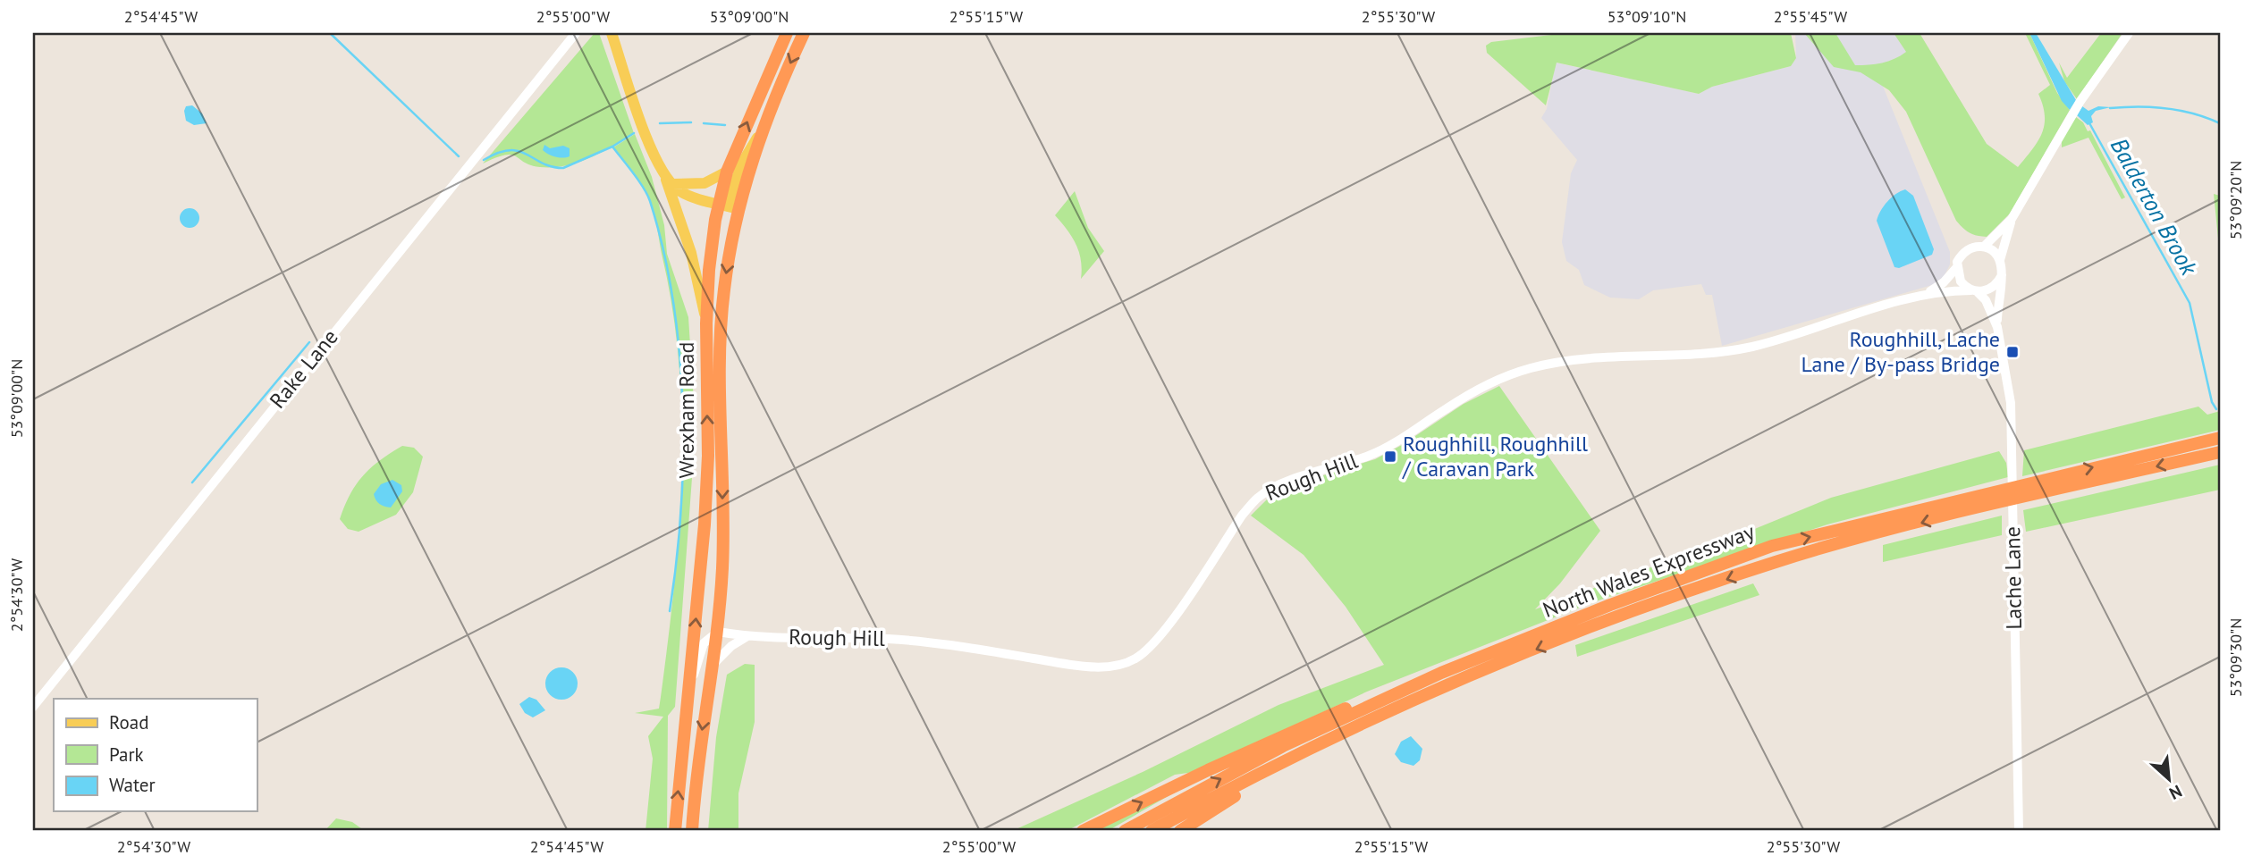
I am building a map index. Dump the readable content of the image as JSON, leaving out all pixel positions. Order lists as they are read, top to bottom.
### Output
{
  "streets": {
    "highway": ["Wrexham Road", "North Wales Expressway"],
    "street": ["Rake Lane", "Rough Hill", "Lache Lane"]
  },
  "crossings": [
    ["Wrexham Road", "Rough Hill"],
    ["Rough Hill", "Lache Lane"]
  ],
  "water": ["Balderton Brook"],
  "places": {
    "transit": ["Roughhill, Lache Lane / By-pass Bridge", "Roughhill, Roughhill / Caravan Park"]
  },
  "legend": ["Road", "Park", "Water"],
  "north": "bottom right",
  "coordinates": [
    "2°54'45\"W",
    "2°55'00\"W",
    "53°09'00\"N",
    "2°55'15\"W",
    "2°55'30\"W",
    "53°09'10\"N",
    "2°55'45\"W",
    "53°09'20\"N",
    "2°54'30\"W",
    "53°09'30\"N"
  ]
}
